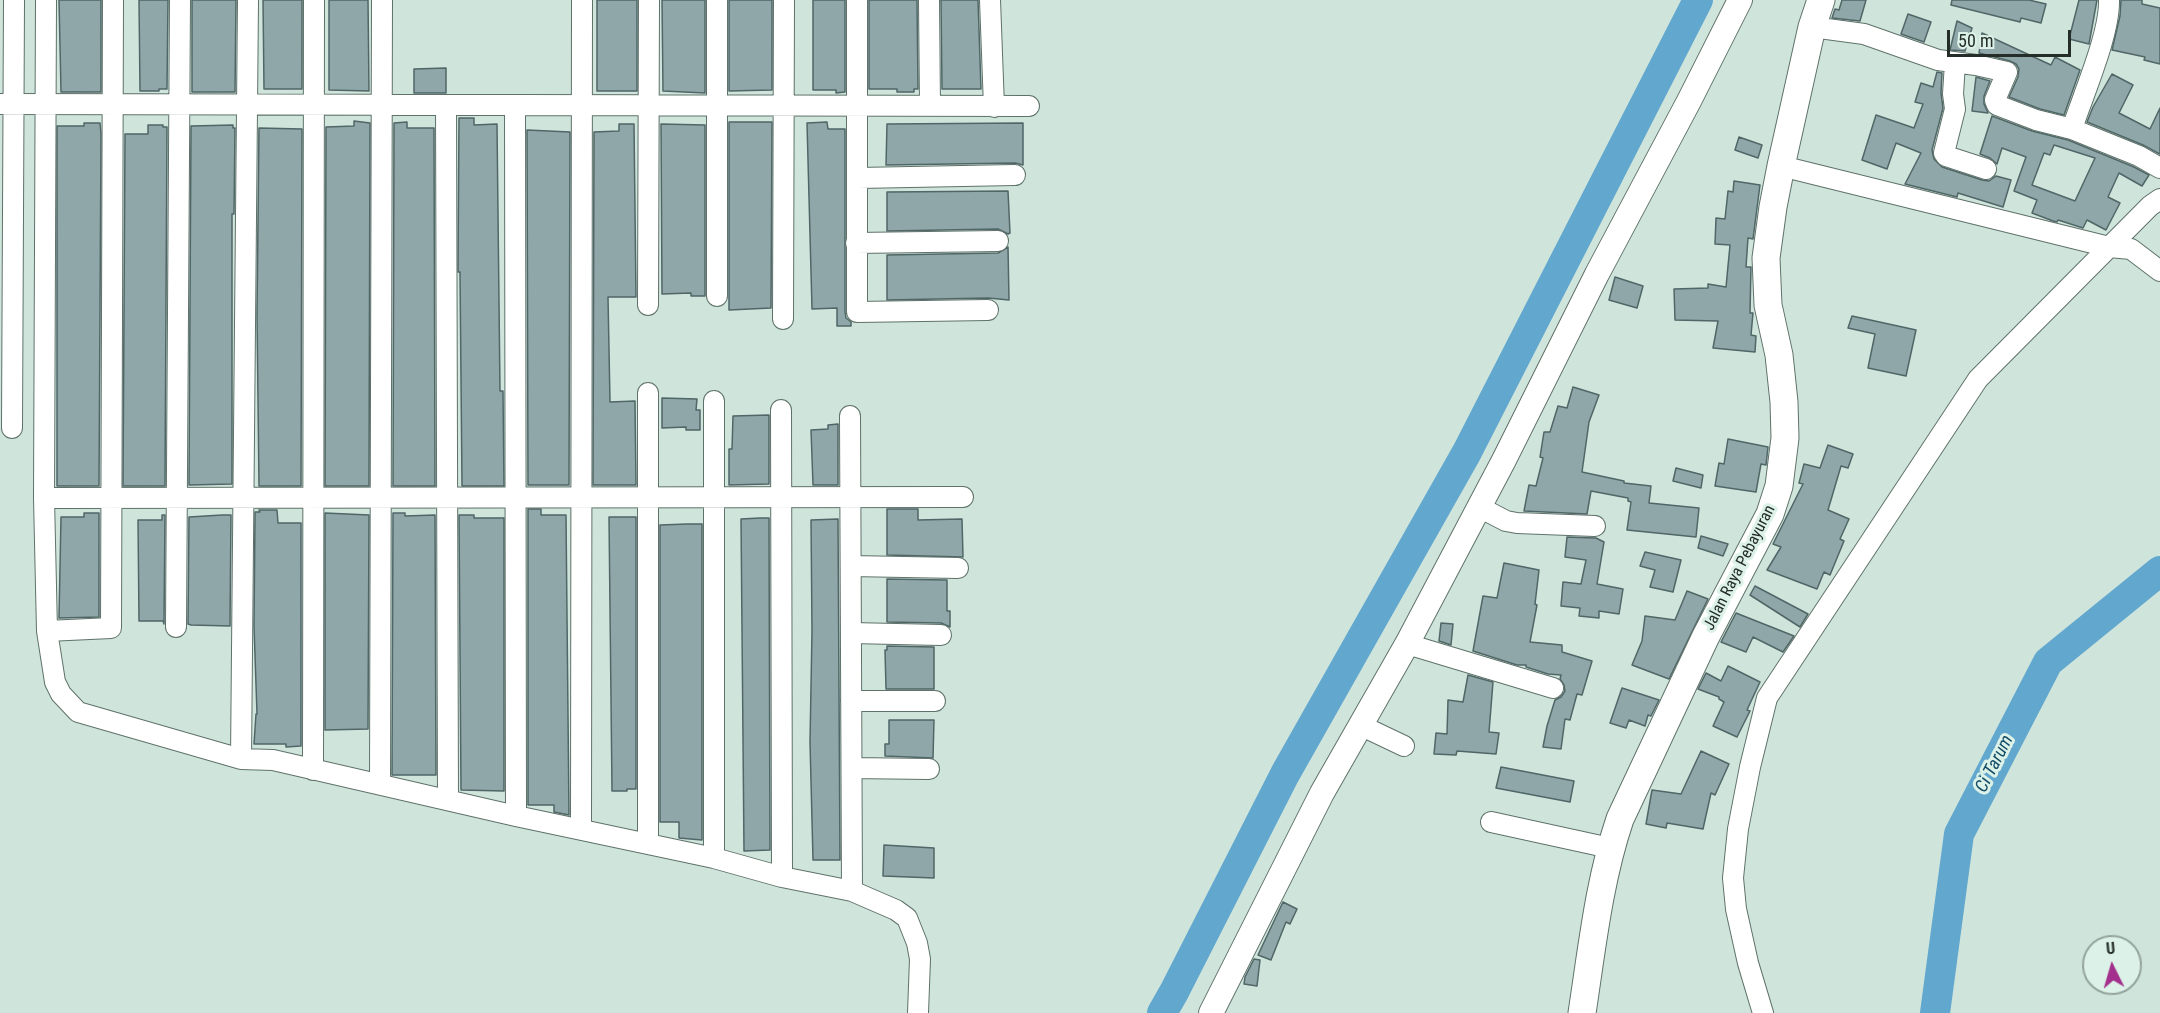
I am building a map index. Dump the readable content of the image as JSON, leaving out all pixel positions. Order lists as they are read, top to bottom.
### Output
{
  "streets": {
    "main road": ["Jalan Raya Pebayuran"]
  },
  "water": ["Ci Tarum"],
  "scale_bar": "50 m",
  "north": "top"
}
